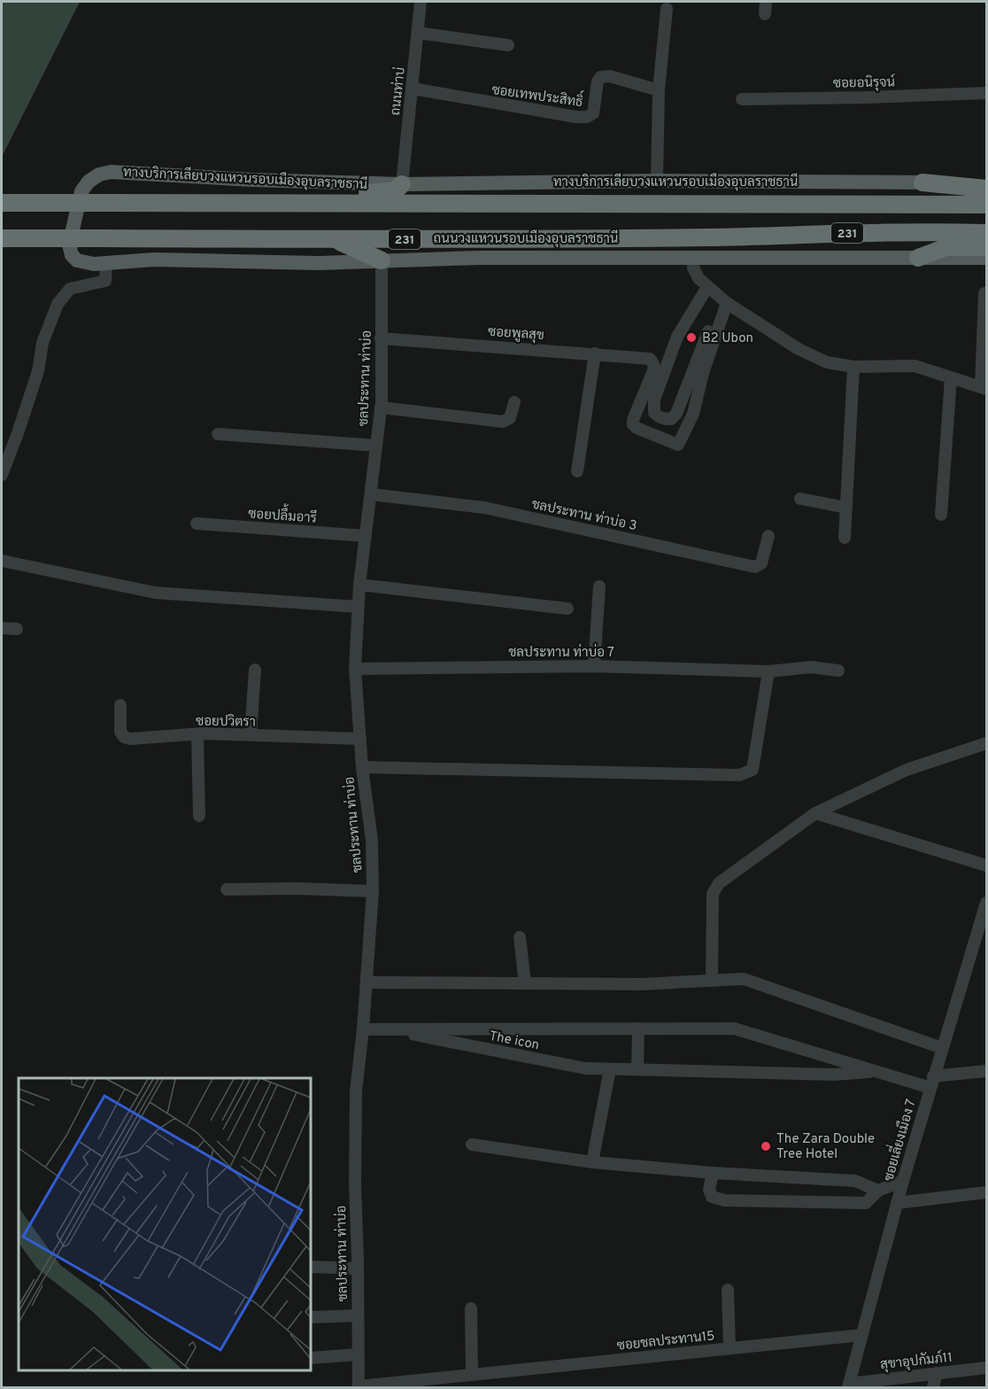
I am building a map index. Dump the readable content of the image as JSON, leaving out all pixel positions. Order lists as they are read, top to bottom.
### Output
{
  "streets": {
    "highway": ["231", "ถนนวงแหวนรอบเมืองอุบลราชธานี"],
    "main road": ["ทางบริการเลียบวงแหวนรอบเมืองอุบลราชธานี"],
    "street": [
      "ซอยอนิรุจน์",
      "ถนนท่าบ่",
      "ซอยเทพประสิทธิ์",
      "ซอยพูลสุข",
      "ชลประทาน ท่าบ่อ",
      "ชลประทาน ท่าบ่อ 3",
      "ซอยปลื้มอารี",
      "ชลประทาน ท่าบ่อ 7",
      "ซอยปวิตรา",
      "The icon",
      "ซอยเลี่ยงเมือง 7",
      "ซอยชลประทาน15",
      "สุขาอุปกัมภ์11"
    ]
  },
  "crossings": [
    ["ถนนท่าบ่", "ซอยเทพประสิทธิ์"],
    ["ถนนท่าบ่", "ทางบริการเลียบวงแหวนรอบเมืองอุบลราชธานี"],
    ["ทางบริการเลียบวงแหวนรอบเมืองอุบลราชธานี", "ชลประทาน ท่าบ่อ"],
    ["ซอยพูลสุข", "ชลประทาน ท่าบ่อ"],
    ["ชลประทาน ท่าบ่อ", "ชลประทาน ท่าบ่อ 3"],
    ["ชลประทาน ท่าบ่อ", "ซอยปลื้มอารี"],
    ["ชลประทาน ท่าบ่อ", "ชลประทาน ท่าบ่อ 7"],
    ["ชลประทาน ท่าบ่อ", "ซอยปวิตรา"],
    ["ชลประทาน ท่าบ่อ", "The icon"],
    ["ชลประทาน ท่าบ่อ", "ซอยชลประทาน15"],
    ["The icon", "ซอยเลี่ยงเมือง 7"],
    ["ซอยเลี่ยงเมือง 7", "ซอยชลประทาน15"],
    ["ซอยเลี่ยงเมือง 7", "สุขาอุปกัมภ์11"]
  ],
  "places": ["B2 Ubon", "The Zara Double Tree Hotel"]
}
